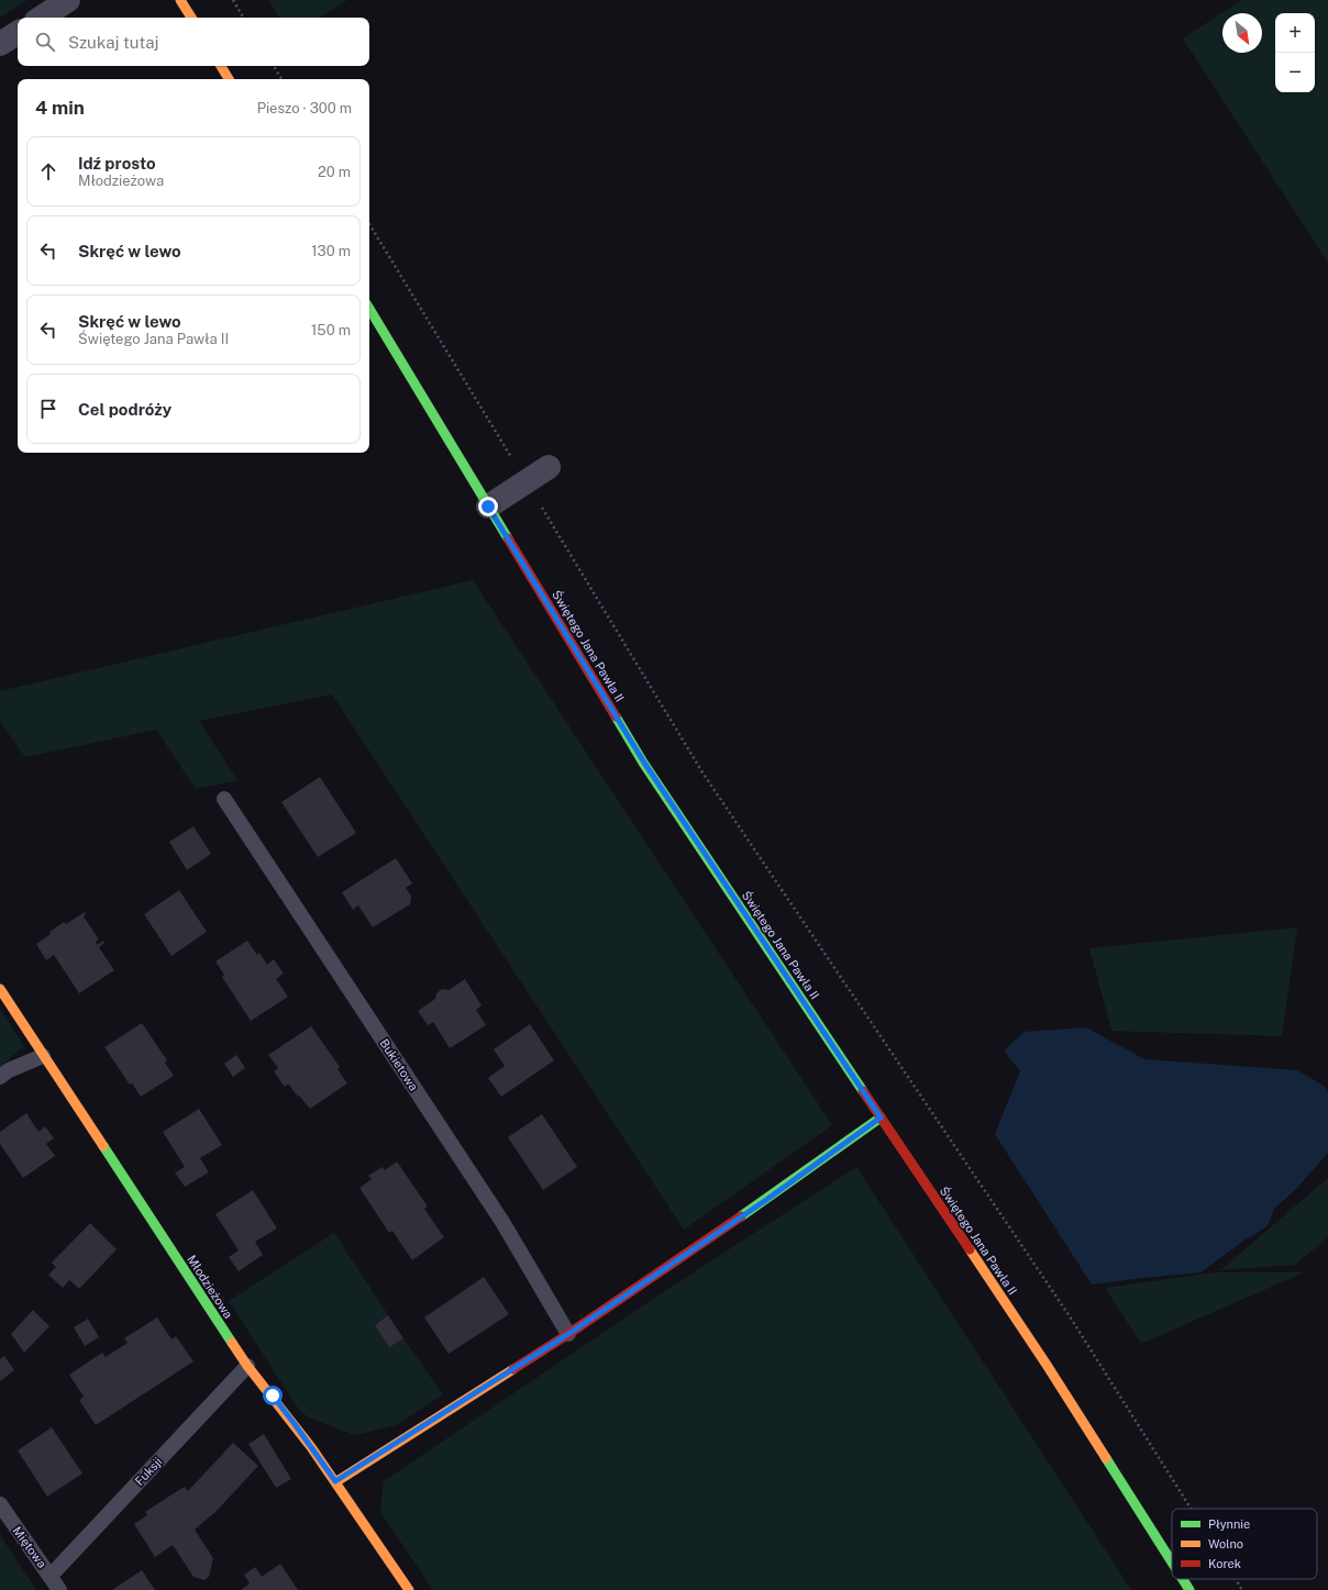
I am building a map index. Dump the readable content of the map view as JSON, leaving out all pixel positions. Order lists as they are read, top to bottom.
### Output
{
  "streets": {
    "street": ["Świętego Jana Pawła II", "Młodzieżowa"],
    "lane": ["Bukietowa", "Fuksji", "Miętowa"]
  },
  "crossings": [
    ["Młodzieżowa", "Fuksji"],
    ["Fuksji", "Miętowa"]
  ],
  "legend": ["Płynnie", "Wolno", "Korek"],
  "north": "bottom right",
  "page": {
    "map_buttons": ["+", "−"],
    "search": "Szukaj tutaj",
    "heading": ["4 min", "Pieszo · 300 m"],
    "list": [
      ["Idź prosto", "Młodzieżowa", "20 m"],
      ["Skręć w lewo", "130 m"],
      ["Skręć w lewo", "Świętego Jana Pawła II", "150 m"],
      "Cel podróży"
    ]
  }
}
